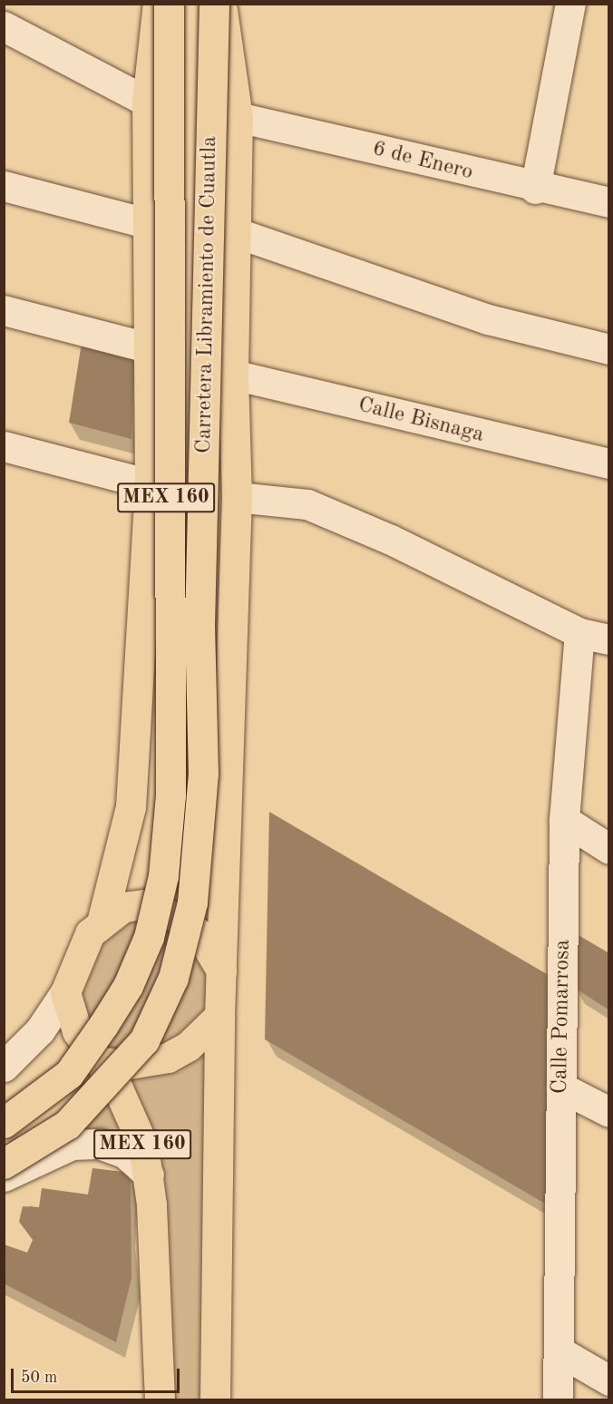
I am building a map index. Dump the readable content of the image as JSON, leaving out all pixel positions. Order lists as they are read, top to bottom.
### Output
{
  "streets": {
    "main road": ["Carretera Libramiento de Cuautla", "MEX 160"],
    "street": ["6 de Enero", "Calle Bisnaga", "Calle Pomarrosa"]
  },
  "crossings": [
    ["6 de Enero", "MEX 160"],
    ["Calle Bisnaga", "MEX 160"]
  ],
  "scale_bar": "50 m"
}
